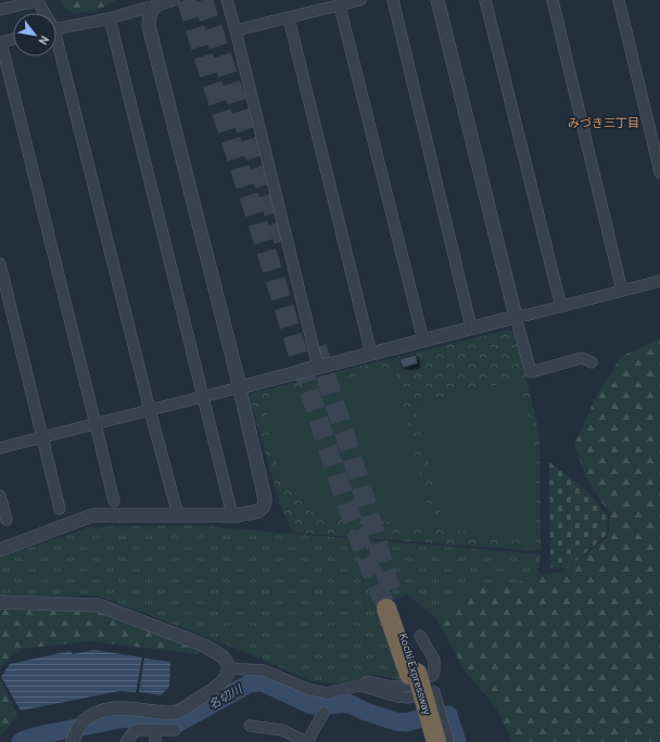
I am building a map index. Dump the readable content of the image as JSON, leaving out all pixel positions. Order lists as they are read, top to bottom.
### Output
{
  "streets": {
    "highway": ["Kochi Expressway"]
  },
  "districts": ["みづき三丁目"],
  "water": ["名切川"],
  "north": "bottom right"
}
